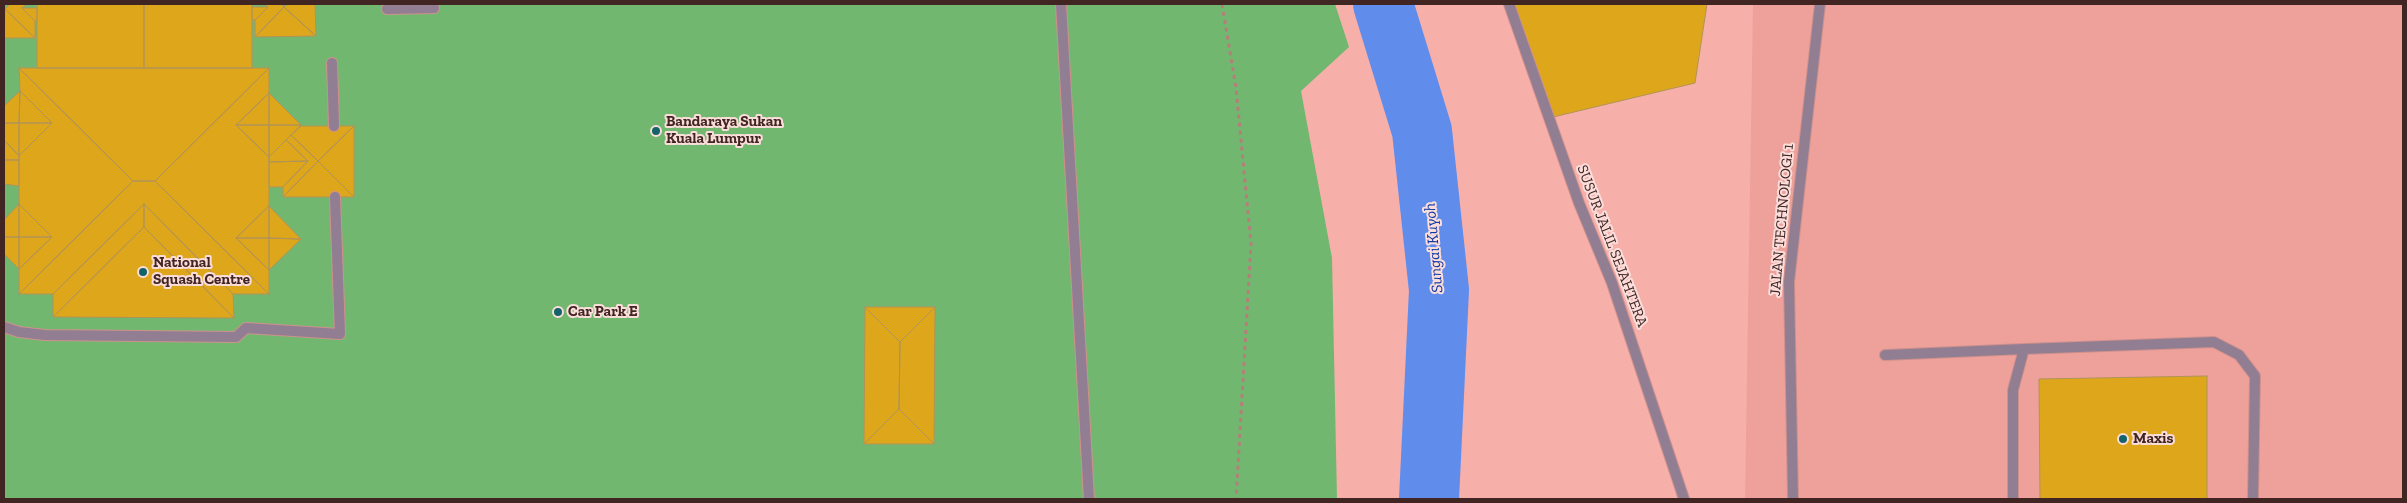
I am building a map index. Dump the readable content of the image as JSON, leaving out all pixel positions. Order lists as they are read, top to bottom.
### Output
{
  "streets": {
    "street": ["JALAN TECHNOLOGI 1", "SUSUR JALIL SEJAHTERA"]
  },
  "water": ["Sungai Kuyoh"],
  "places": [
    "Bandaraya Sukan Kuala Lumpur",
    "National Squash Centre",
    "Car Park E",
    "Maxis"
  ]
}
